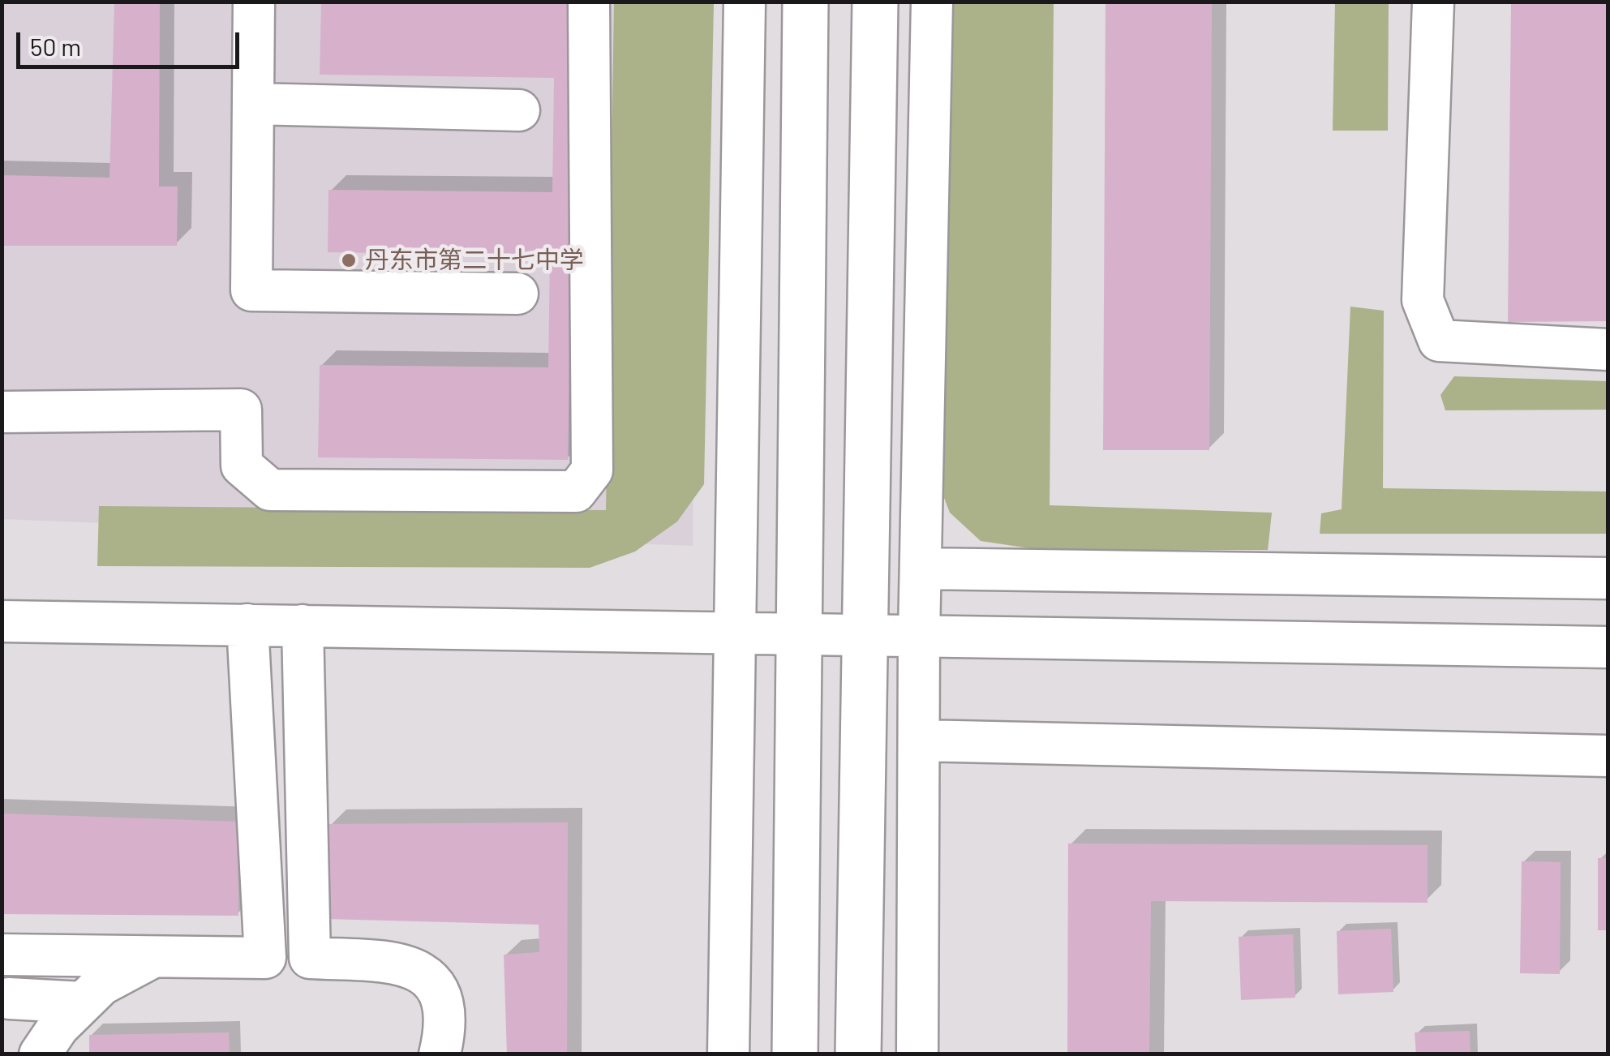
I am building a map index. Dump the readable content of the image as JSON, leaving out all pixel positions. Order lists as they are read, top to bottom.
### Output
{
  "places": ["丹东市第二十七中学"],
  "scale_bar": "50 m"
}
